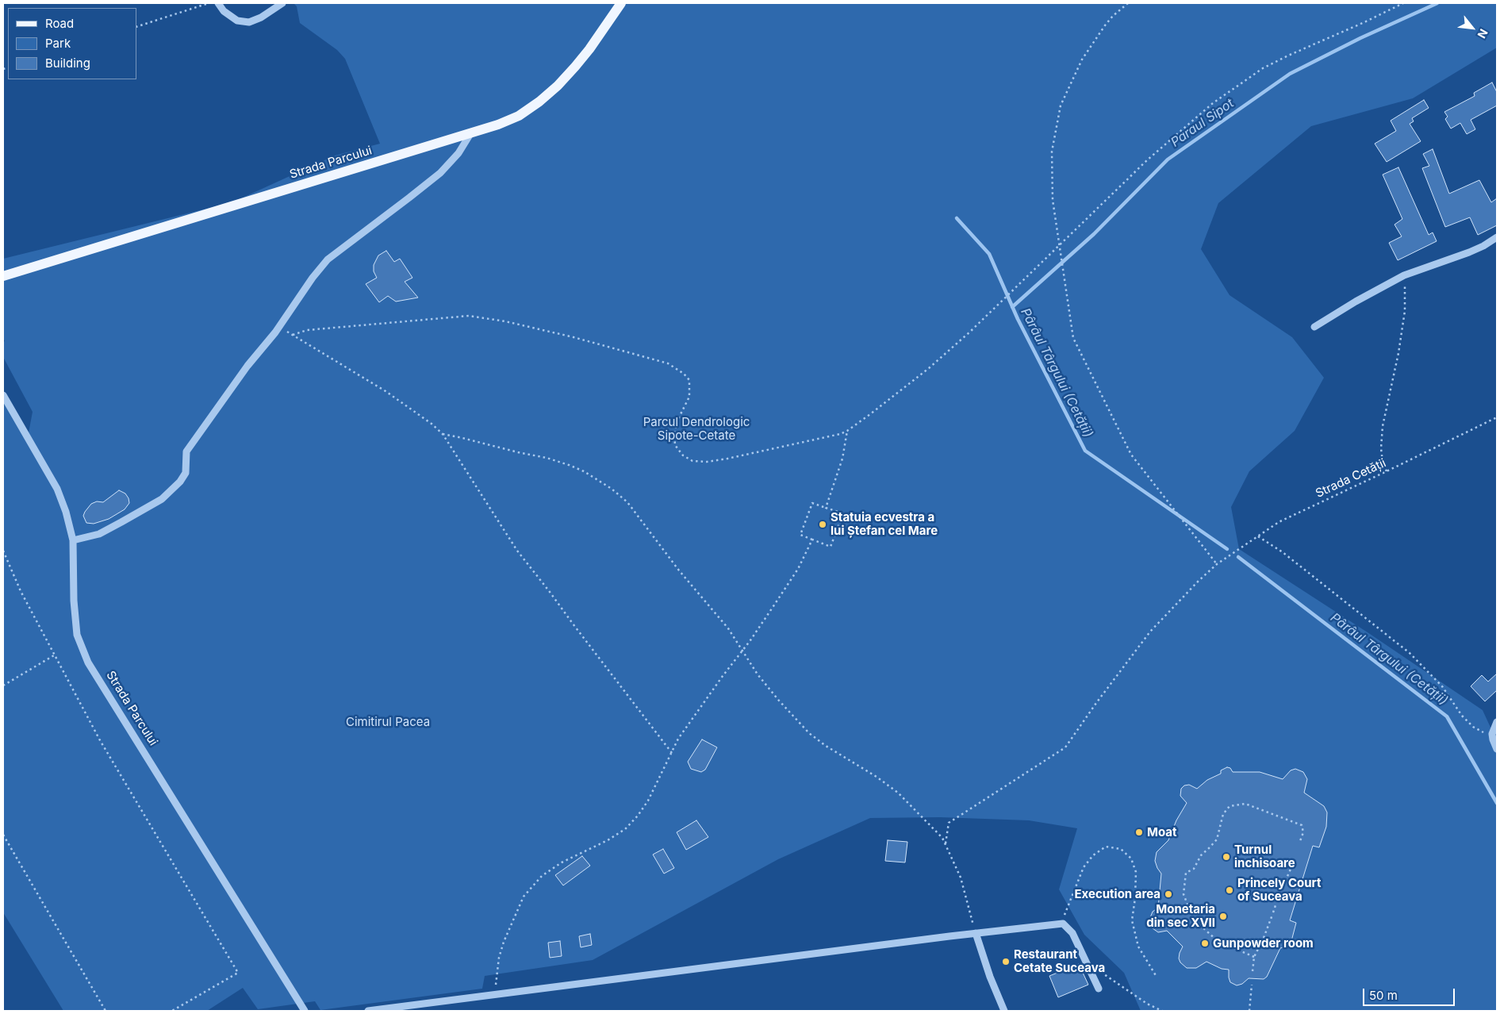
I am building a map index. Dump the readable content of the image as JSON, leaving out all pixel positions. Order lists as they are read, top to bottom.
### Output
{
  "streets": {
    "main road": ["Strada Parcului"],
    "path": ["Strada Cetății"]
  },
  "water": ["Paraul Sipot", "Pârâul Târgului (Cetății)"],
  "parks": ["Parcul Dendrologic Sipote-Cetate", "Cimitirul Pacea"],
  "places": [
    "Statuia ecvestra a lui Ștefan cel Mare",
    "Moat",
    "Turnul inchisoare",
    "Princely Court of Suceava",
    "Execution area",
    "Monetaria din sec XVII",
    "Gunpowder room",
    "Restaurant Cetate Suceava"
  ],
  "legend": ["Road", "Park", "Building"],
  "scale_bar": "50 m",
  "north": "bottom right"
}
